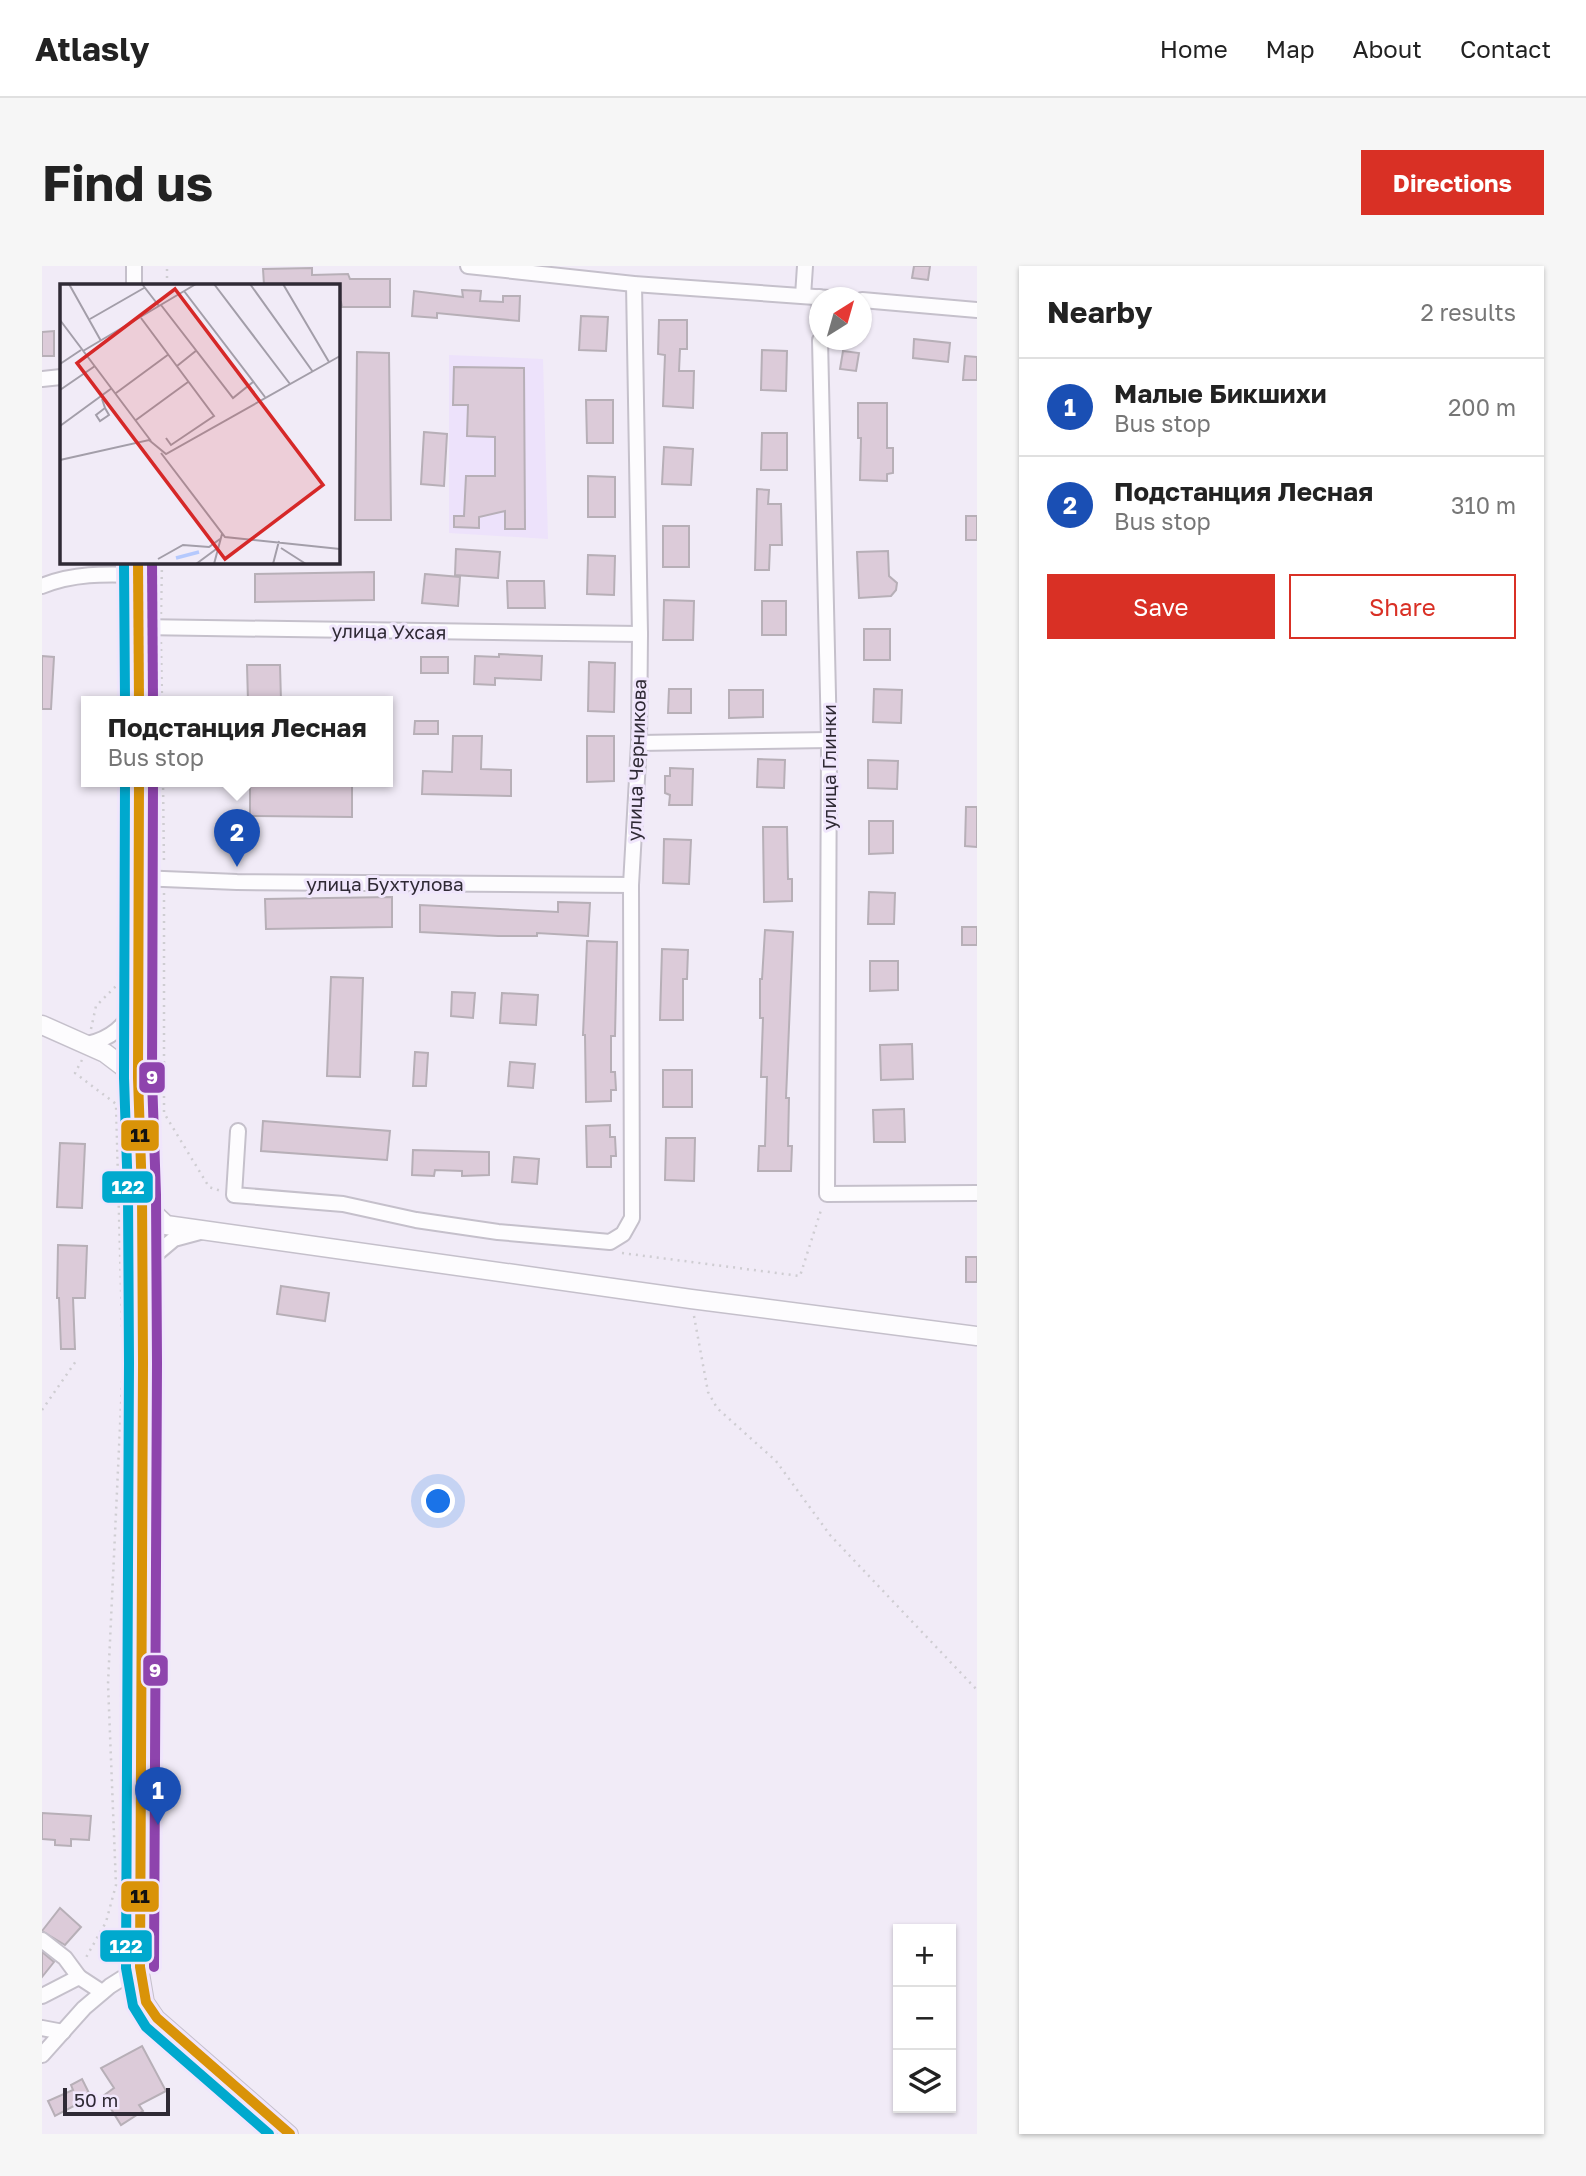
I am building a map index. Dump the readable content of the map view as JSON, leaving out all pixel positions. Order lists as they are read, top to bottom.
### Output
{
  "streets": {
    "street": [
      "улица Ухсая",
      "улица Черникова",
      "улица Глинки",
      "улица Бухтулова"
    ]
  },
  "crossings": [
    ["улица Ухсая", "улица Черникова"],
    ["улица Черникова", "улица Бухтулова"]
  ],
  "lines": ["transit line 11", "transit line 122", "transit line 9"],
  "scale_bar": "50 m",
  "north": "top right",
  "page": {
    "header": "Atlasly",
    "nav": [
      "Home",
      "Map",
      "About",
      "Contact"
    ],
    "buttons": [
      "Directions",
      ["Save", "Share"]
    ],
    "title": "Find us",
    "heading": ["Nearby", "2 results"],
    "list": [
      {
        "mark": "1",
        "name": "Малые Бикшихи",
        "note": "Bus stop",
        "value": "200 m"
      },
      {
        "mark": "2",
        "name": "Подстанция Лесная",
        "note": "Bus stop",
        "value": "310 m"
      }
    ],
    "popup": ["Подстанция Лесная", "Bus stop"],
    "pins": ["2", "1"],
    "map_buttons": ["+", "−"],
    "scale": "50 m"
  }
}
